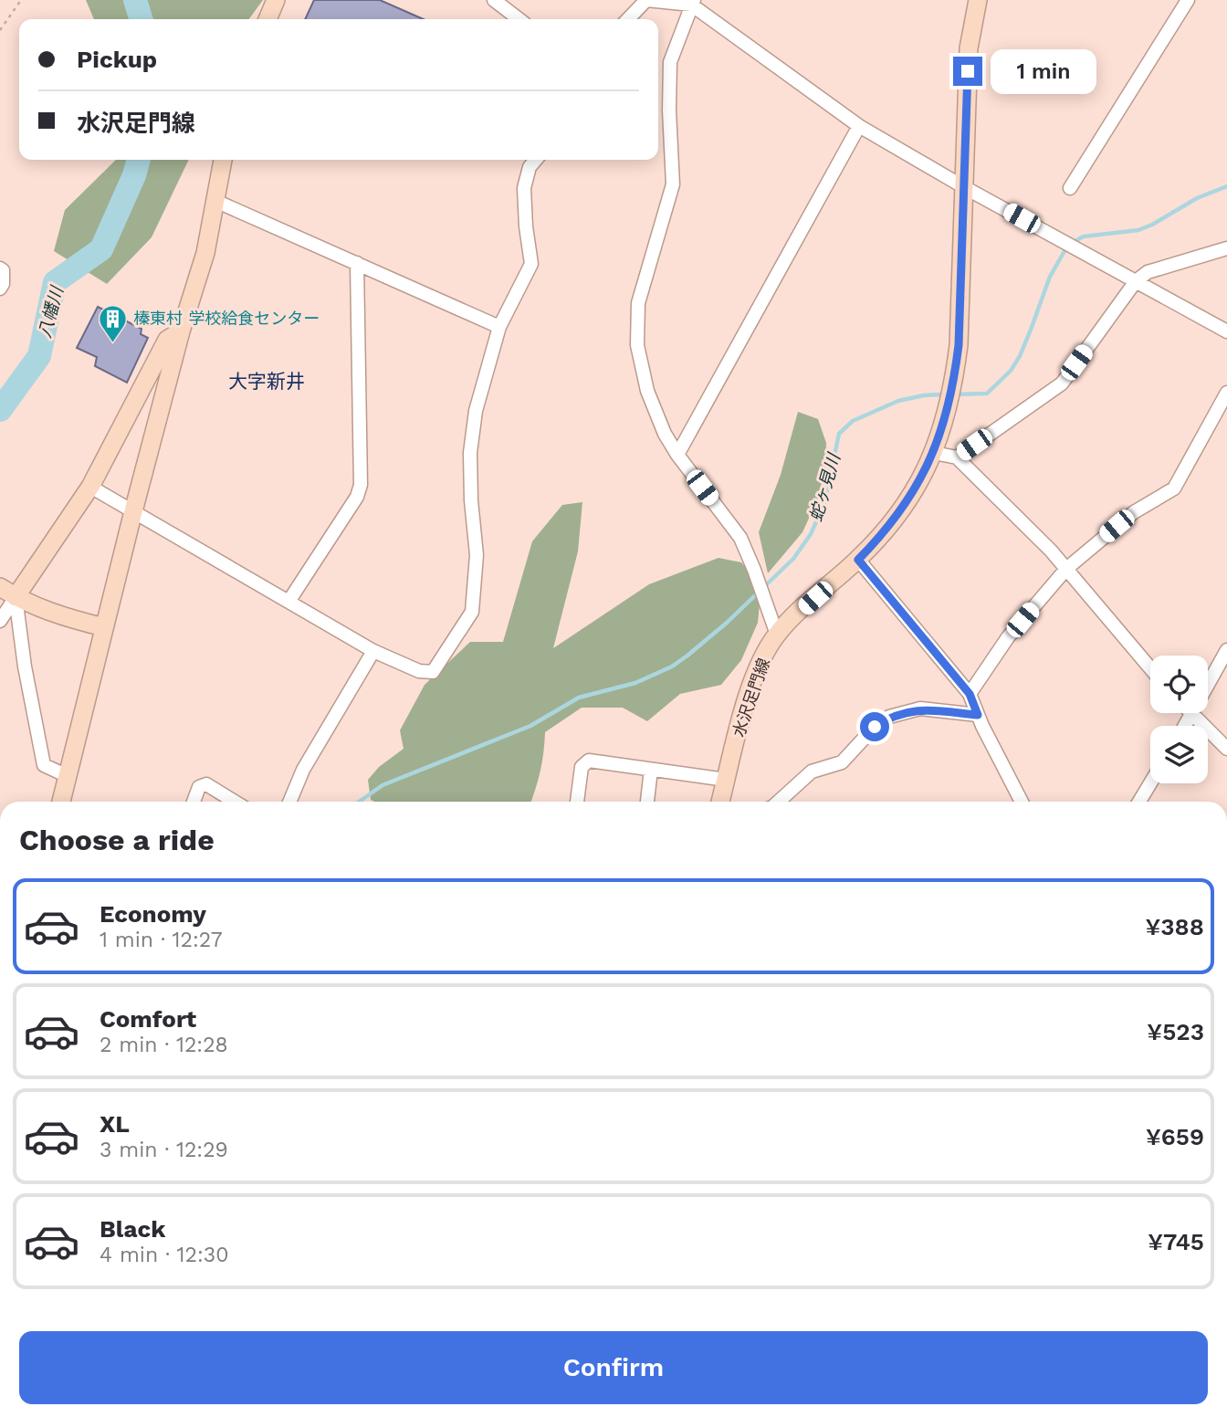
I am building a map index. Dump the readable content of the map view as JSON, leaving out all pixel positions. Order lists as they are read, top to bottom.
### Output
{
  "streets": {
    "street": ["水沢足門線"]
  },
  "districts": ["大字新井"],
  "water": ["八幡川", "蛇ヶ見川"],
  "places": {
    "building": ["榛東村 学校給食センター"]
  },
  "page": {
    "banner": ["Pickup", "水沢足門線"],
    "bubble": "1 min",
    "heading": "Choose a ride",
    "list": [
      {
        "name": "Economy",
        "note": "1 min · 12:27",
        "value": "¥388"
      },
      {
        "name": "Comfort",
        "note": "2 min · 12:28",
        "value": "¥523"
      },
      {
        "name": "XL",
        "note": "3 min · 12:29",
        "value": "¥659"
      },
      {
        "name": "Black",
        "note": "4 min · 12:30",
        "value": "¥745"
      }
    ],
    "buttons": "Confirm"
  }
}
